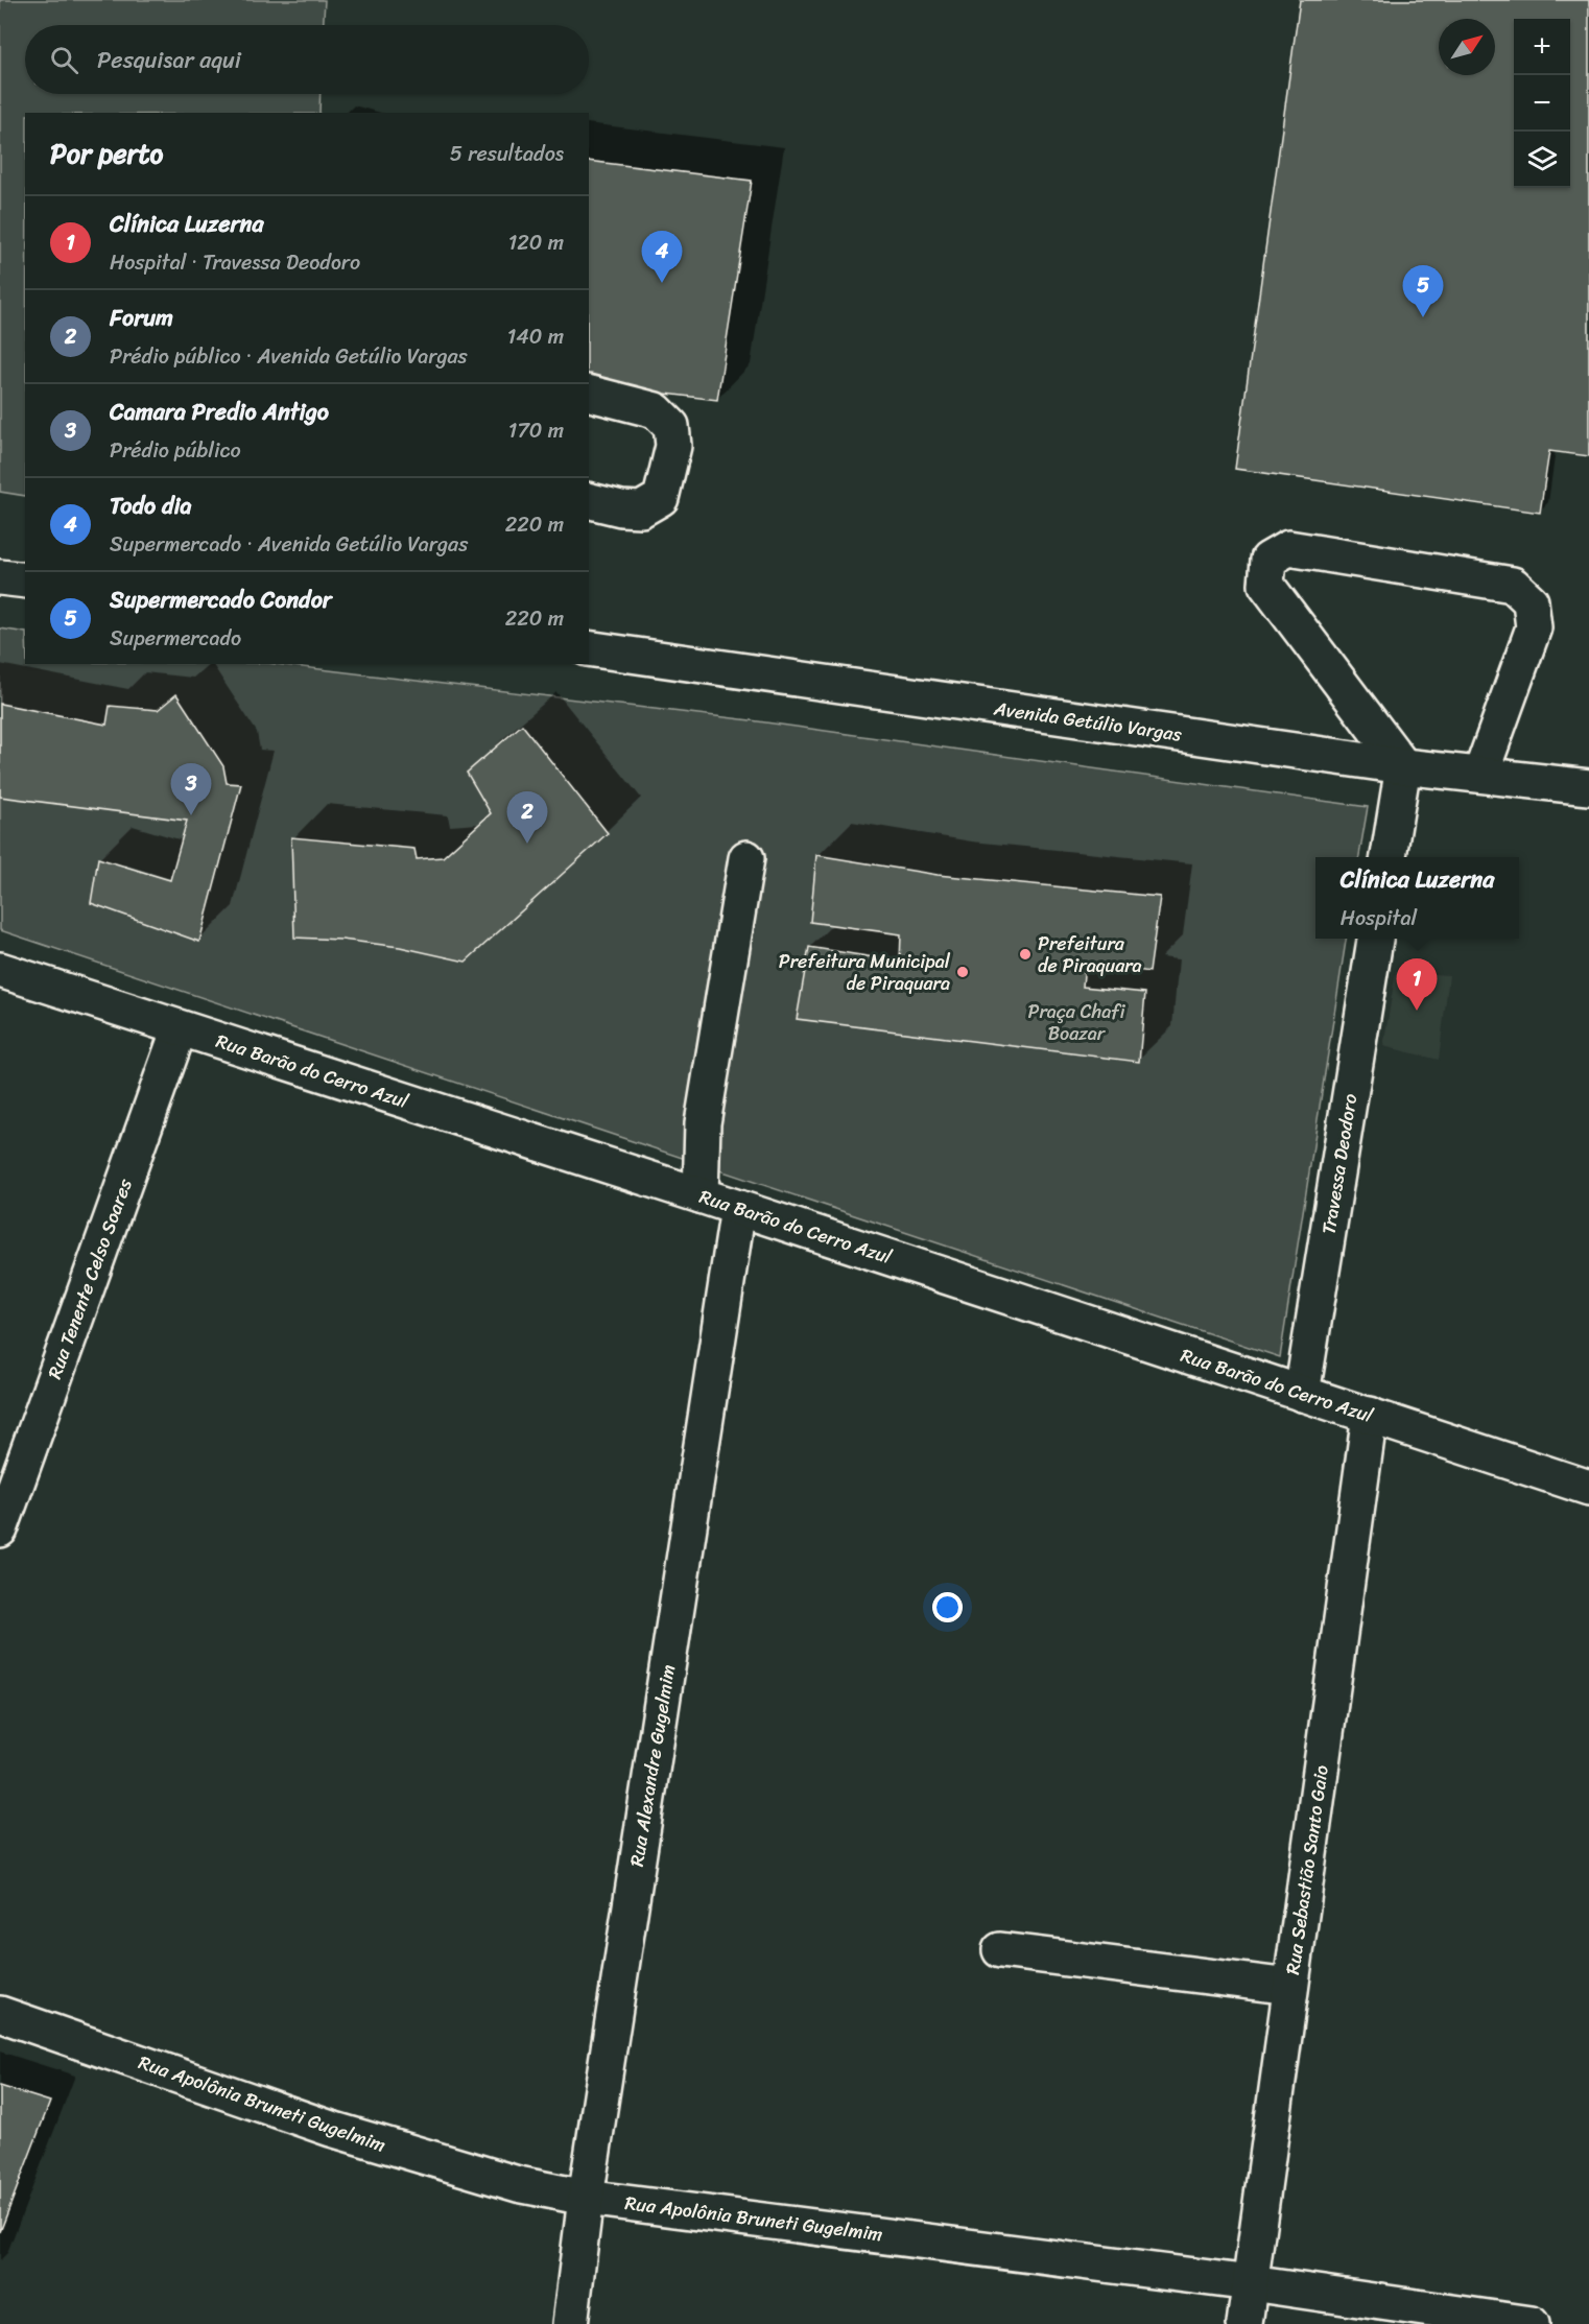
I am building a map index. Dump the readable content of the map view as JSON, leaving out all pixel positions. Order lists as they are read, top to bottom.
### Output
{
  "streets": {
    "street": [
      "Avenida Getúlio Vargas",
      "Rua Barão do Cerro Azul",
      "Travessa Deodoro",
      "Rua Tenente Celso Soares",
      "Rua Alexandre Gugelmim",
      "Rua Sebastião Santo Gaio",
      "Rua Apolônia Bruneti Gugelmim"
    ]
  },
  "crossings": [
    ["Rua Barão do Cerro Azul", "Travessa Deodoro"],
    ["Rua Barão do Cerro Azul", "Rua Tenente Celso Soares"],
    ["Rua Barão do Cerro Azul", "Rua Alexandre Gugelmim"],
    ["Rua Barão do Cerro Azul", "Rua Sebastião Santo Gaio"],
    ["Rua Alexandre Gugelmim", "Rua Apolônia Bruneti Gugelmim"],
    ["Rua Sebastião Santo Gaio", "Rua Apolônia Bruneti Gugelmim"]
  ],
  "parks": ["Praça Chafi Boazar"],
  "places": ["Prefeitura de Piraquara", "Prefeitura Municipal de Piraquara"],
  "north": "top right",
  "page": {
    "map_buttons": ["+", "−"],
    "search": "Pesquisar aqui",
    "heading": ["Por perto", "5 resultados"],
    "list": [
      {
        "mark": "1",
        "name": "Clínica Luzerna",
        "note": "Hospital · Travessa Deodoro",
        "value": "120 m"
      },
      {
        "mark": "2",
        "name": "Forum",
        "note": "Prédio público · Avenida Getúlio Vargas",
        "value": "140 m"
      },
      {
        "mark": "3",
        "name": "Camara Predio Antigo",
        "note": "Prédio público",
        "value": "170 m"
      },
      {
        "mark": "4",
        "name": "Todo dia",
        "note": "Supermercado · Avenida Getúlio Vargas",
        "value": "220 m"
      },
      {
        "mark": "5",
        "name": "Supermercado Condor",
        "note": "Supermercado",
        "value": "220 m"
      }
    ],
    "pins": [
      "4",
      "5",
      "3",
      "2",
      "1"
    ],
    "popup": ["Clínica Luzerna", "Hospital"]
  }
}
